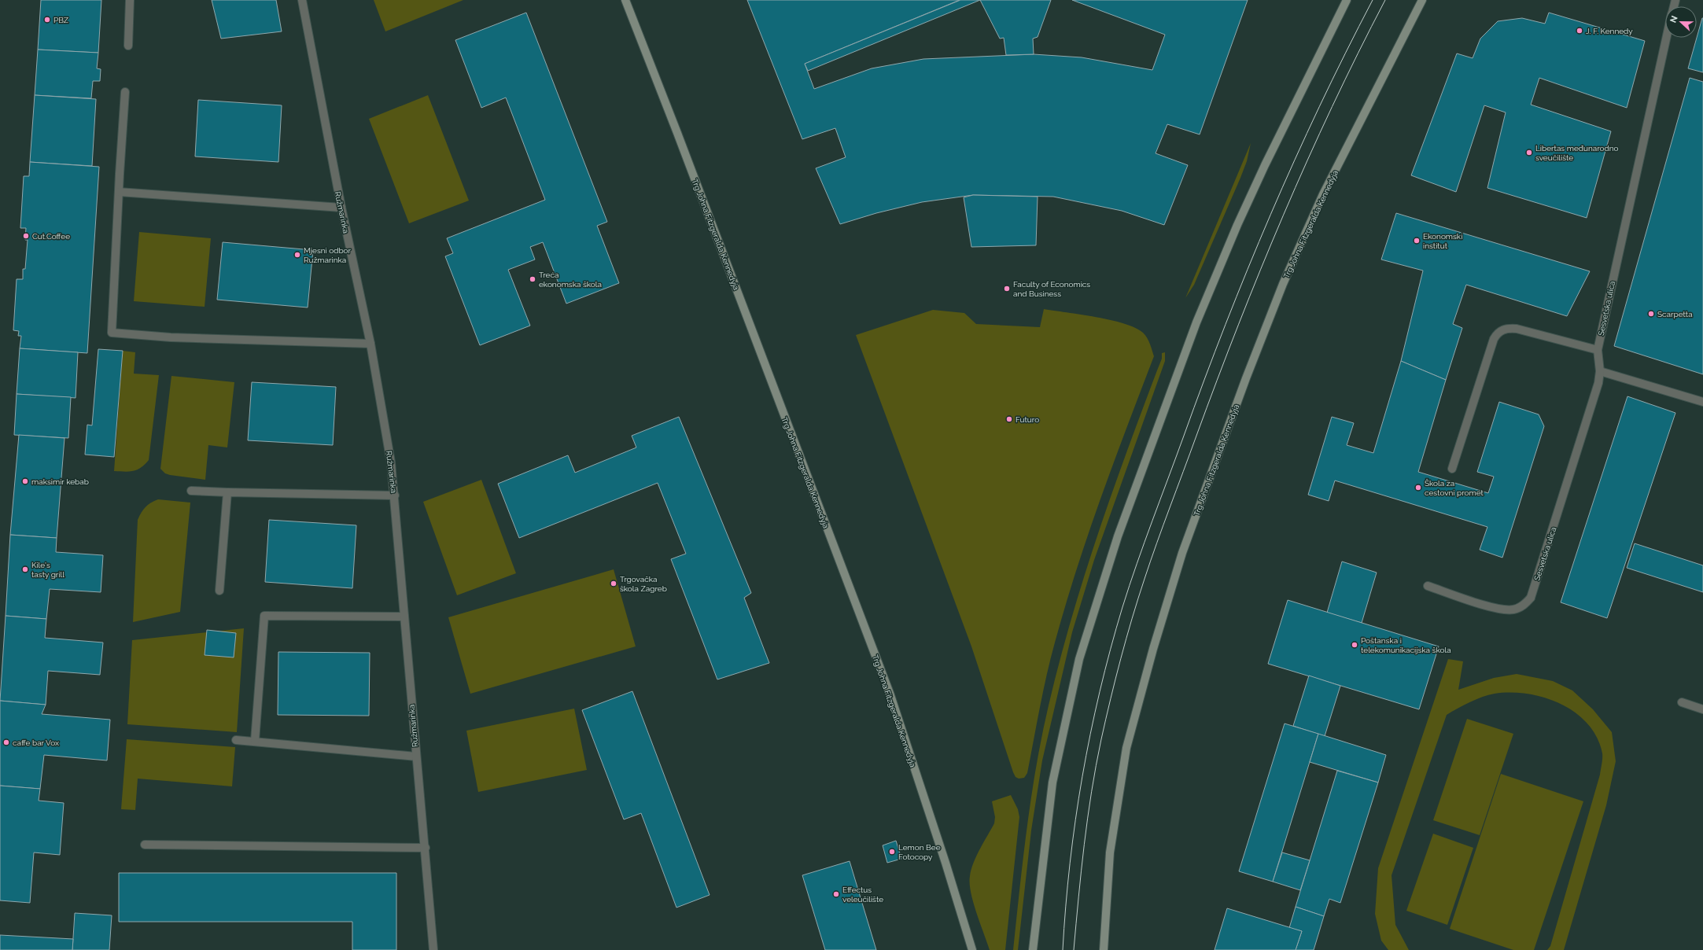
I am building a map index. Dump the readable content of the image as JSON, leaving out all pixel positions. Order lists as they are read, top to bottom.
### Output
{
  "streets": {
    "main road": ["Trg Johna Fitzgeralda Kennedyja"],
    "street": ["Ružmarinka", "Sesvetska ulica"]
  },
  "places": [
    "PBZ",
    "J. F. Kennedy",
    "Libertas međunarodno sveučilište",
    "Cut.Coffee",
    "Ekonomski institut",
    "Mjesni odbor Ružmarinka",
    "Treća ekonomska škola",
    "Faculty of Economics and Business",
    "Scarpetta",
    "Futuro",
    "maksimir kebab",
    "Škola za cestovni promet",
    "Kile's tasty grill",
    "Trgovačka škola Zagreb",
    "Poštanska i telekomunikacijska škola",
    "caffe bar Vox",
    "Lemon Bee Fotocopy",
    "Effectus veleučilište"
  ],
  "north": "left"
}
